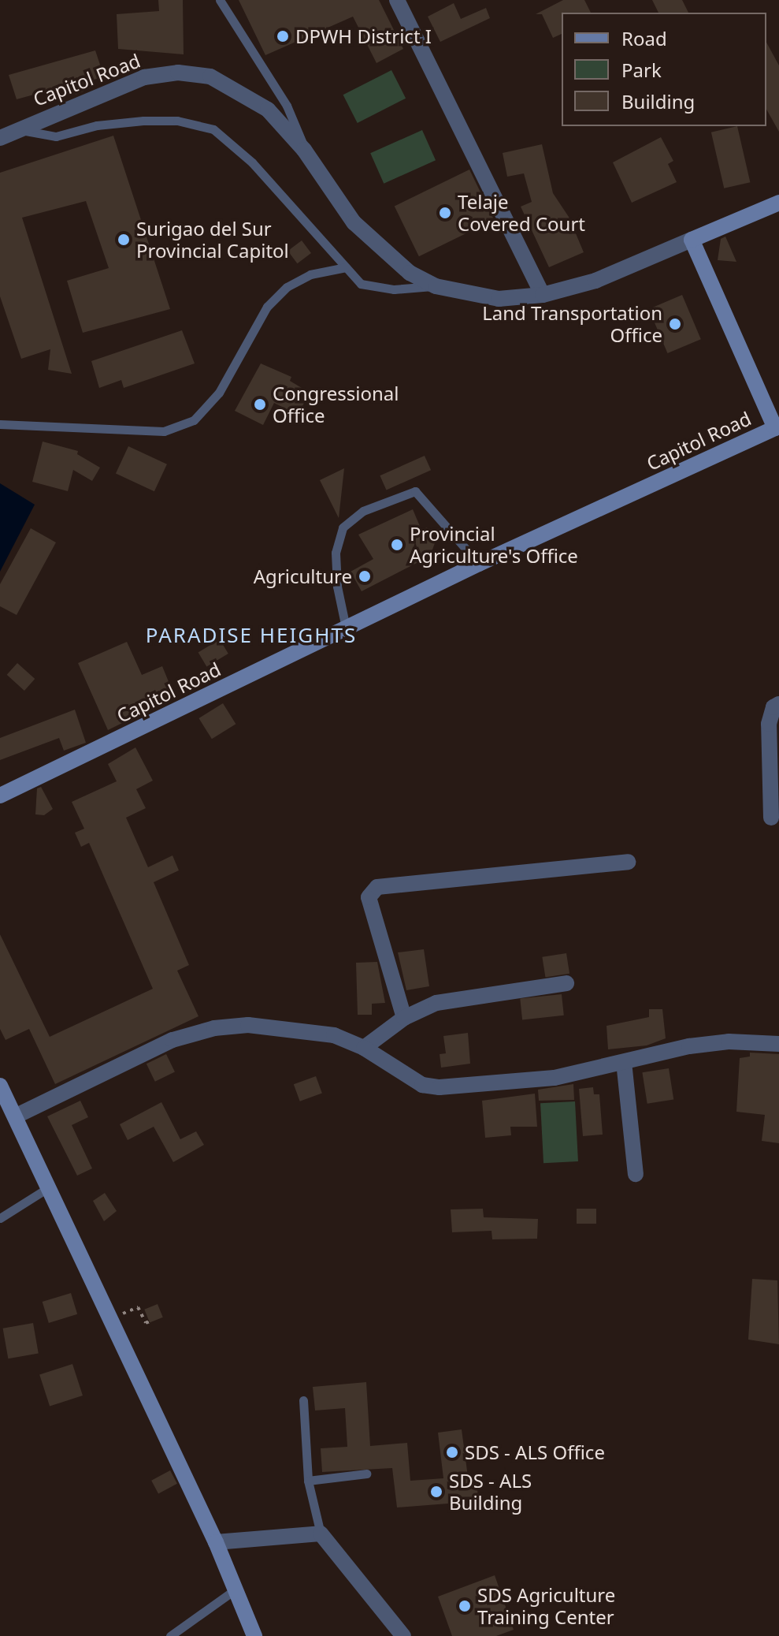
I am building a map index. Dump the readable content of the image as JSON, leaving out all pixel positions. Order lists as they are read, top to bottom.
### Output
{
  "streets": {
    "main road": ["Capitol Road"]
  },
  "districts": ["PARADISE HEIGHTS"],
  "places": [
    "DPWH District I",
    "Telaje Covered Court",
    "Surigao del Sur Provincial Capitol",
    "Land Transportation Office",
    "Congressional Office",
    "Provincial Agriculture's Office",
    "Agriculture",
    "SDS - ALS Office",
    "SDS - ALS Building",
    "SDS Agriculture Training Center"
  ],
  "legend": ["Road", "Park", "Building"]
}
